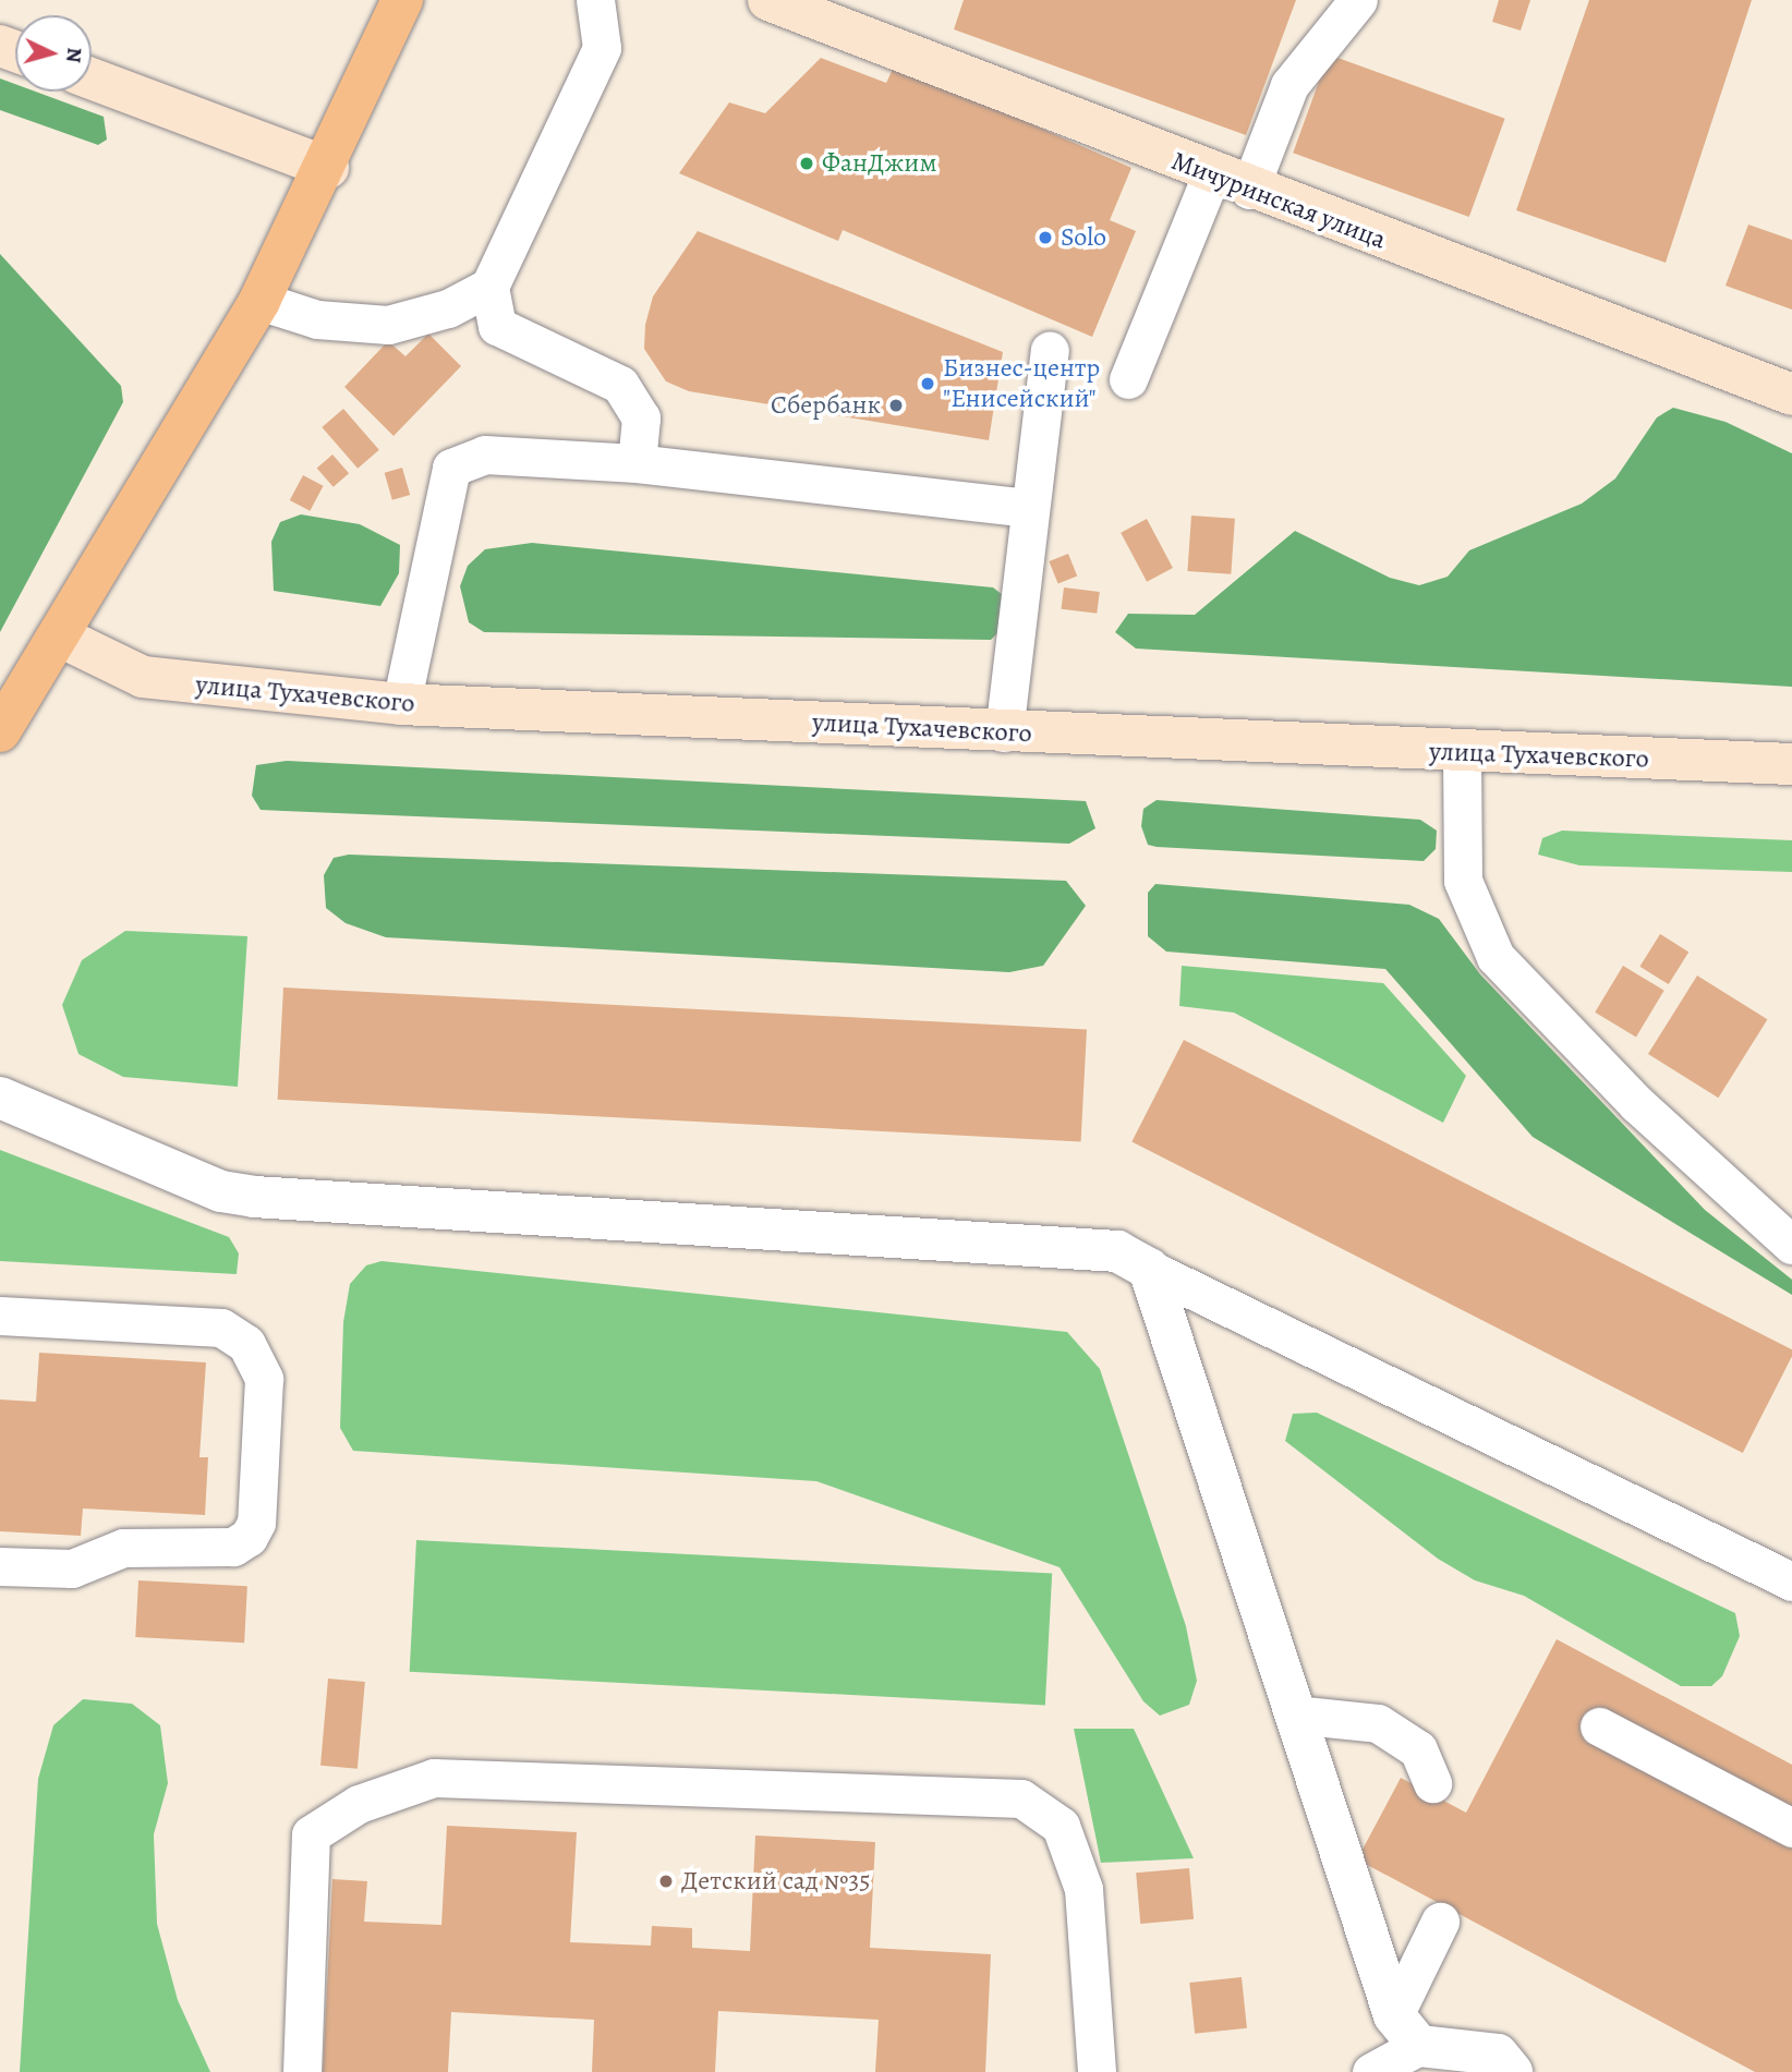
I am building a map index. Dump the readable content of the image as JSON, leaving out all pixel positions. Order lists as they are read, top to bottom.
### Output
{
  "streets": {
    "street": ["Мичуринская улица", "улица Тухачевского"]
  },
  "places": [
    "ФанДжим",
    "Solo",
    "Бизнес-центр \"Енисейский\"",
    "Сбербанк",
    "Детский сад №35"
  ],
  "north": "right"
}
